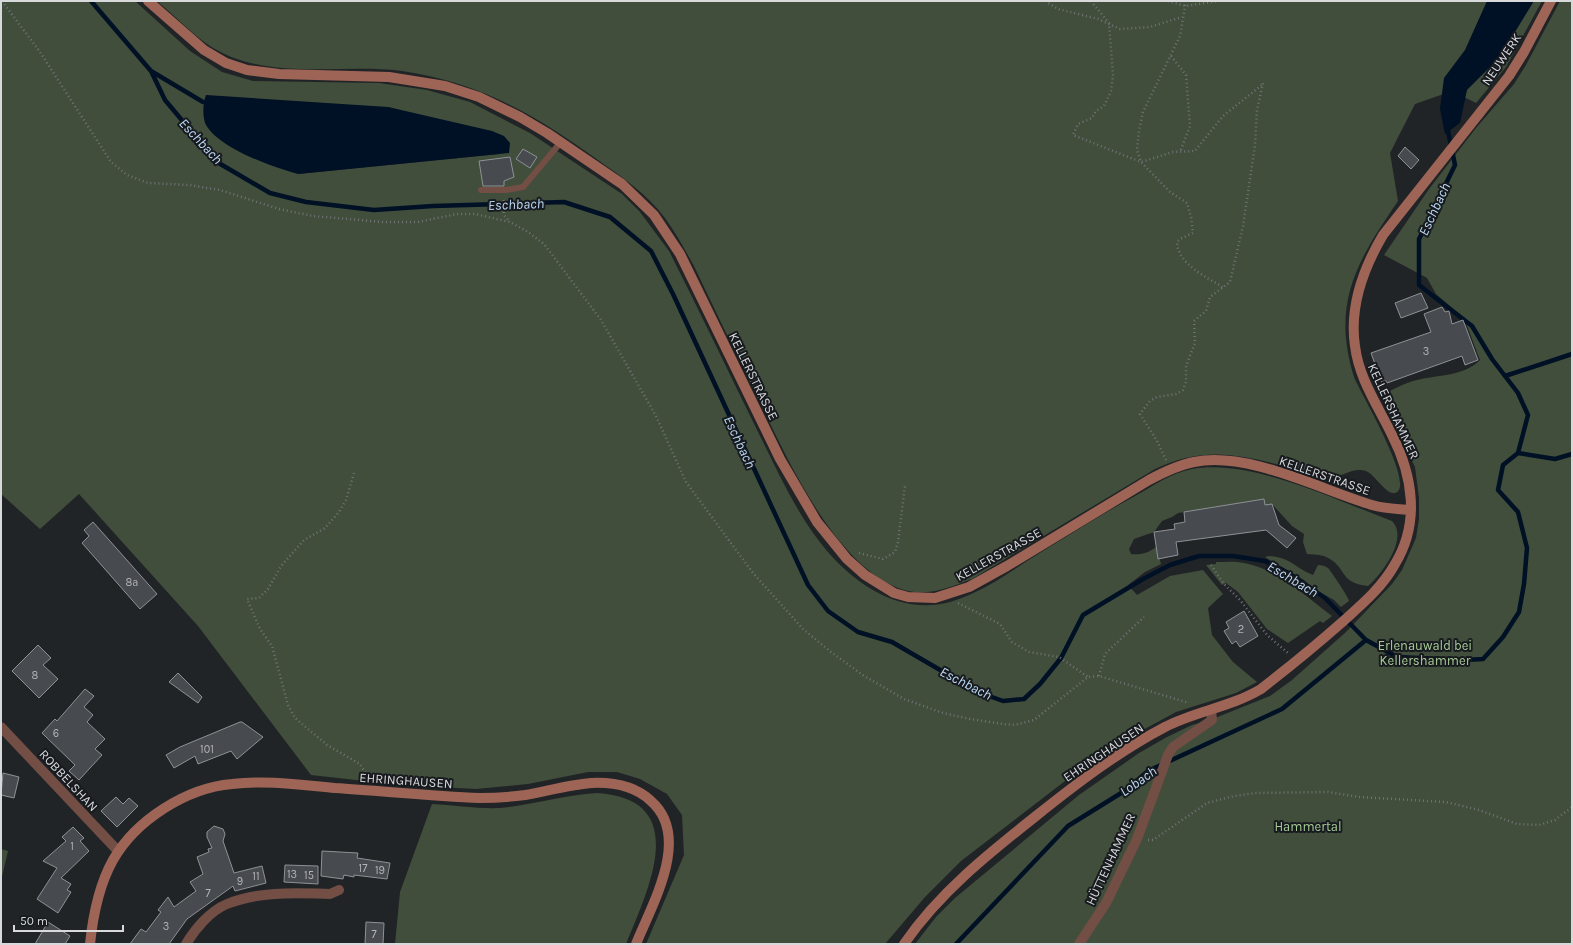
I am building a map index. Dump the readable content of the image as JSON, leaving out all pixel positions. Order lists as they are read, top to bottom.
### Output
{
  "streets": {
    "main road": [
      "NEUWERK",
      "KELLERSTRASSE",
      "KELLERSHAMMER",
      "EHRINGHAUSEN"
    ],
    "street": ["ROBBELSHAN", "HÜTTENHAMMER"]
  },
  "crossings": [
    ["NEUWERK", "KELLERSHAMMER"],
    ["KELLERSTRASSE", "KELLERSHAMMER"],
    ["KELLERSHAMMER", "EHRINGHAUSEN"],
    ["EHRINGHAUSEN", "ROBBELSHAN"],
    ["EHRINGHAUSEN", "HÜTTENHAMMER"]
  ],
  "water": ["Eschbach", "Lobach"],
  "parks": ["Erlenauwald bei Kellershammer", "Hammertal"],
  "house_numbers": [
    "3",
    "8a",
    "2",
    "8",
    "6",
    "101",
    "1",
    "17",
    "19",
    "13",
    "15",
    "11",
    "9",
    "7",
    "3",
    "7"
  ],
  "scale_bar": "50 m"
}
